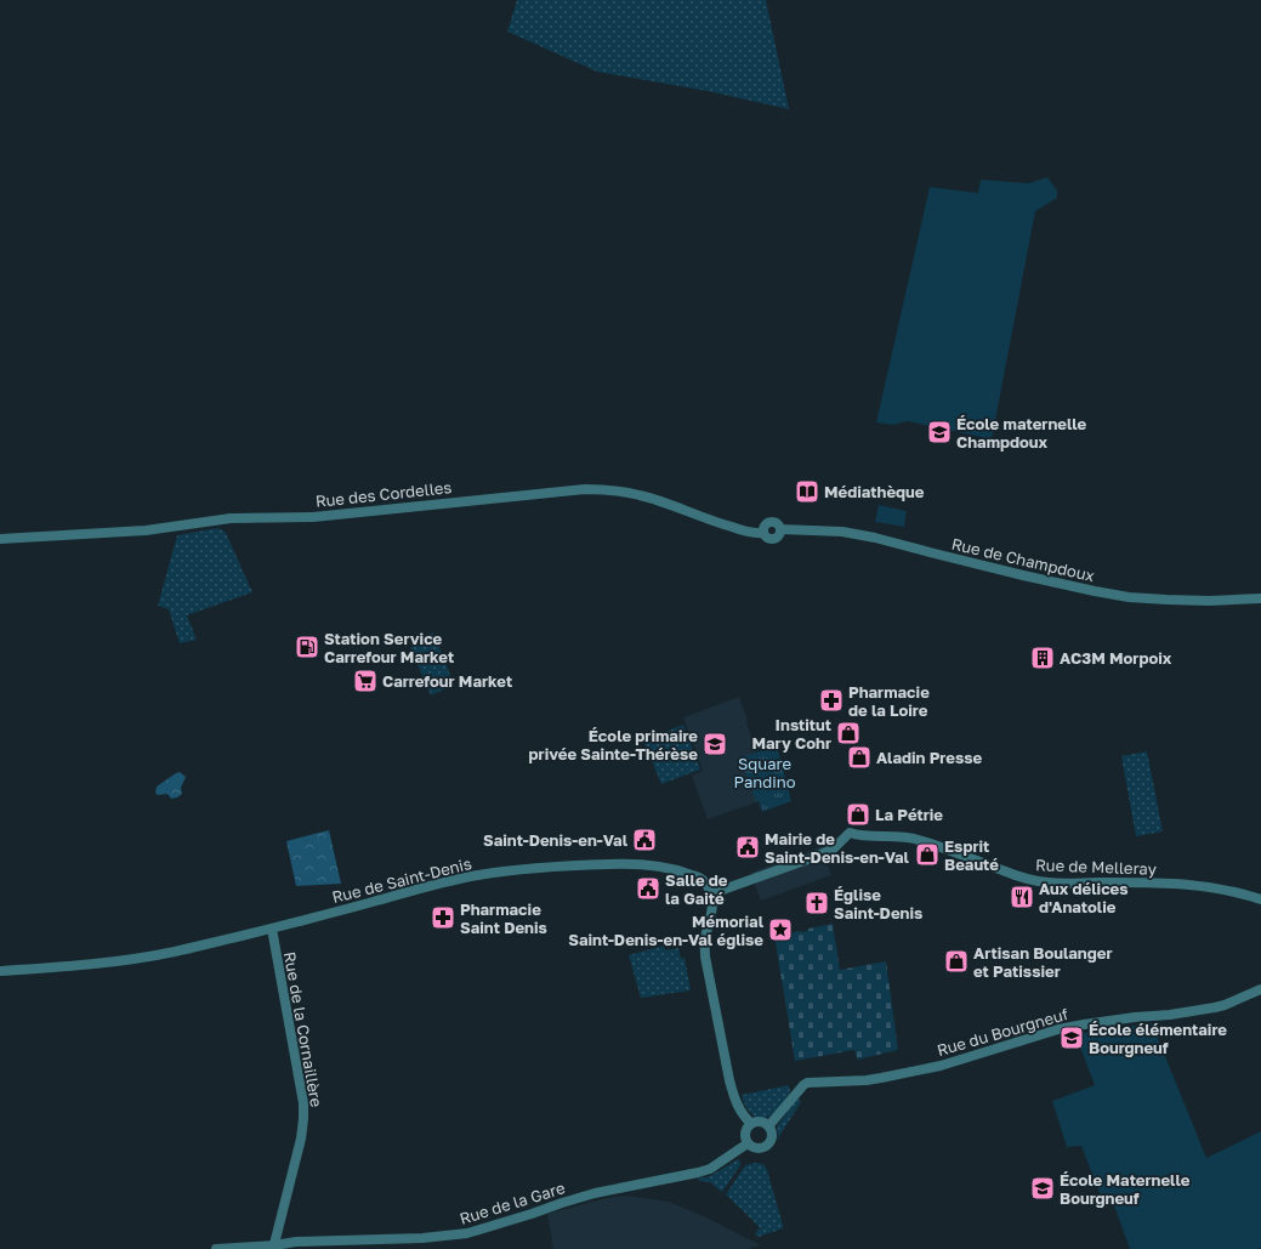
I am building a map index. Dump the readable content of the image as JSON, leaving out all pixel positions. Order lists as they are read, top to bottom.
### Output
{
  "streets": {
    "street": [
      "Rue des Cordelles",
      "Rue de Champdoux",
      "Rue de Melleray",
      "Rue de Saint-Denis",
      "Rue de la Cornaillère",
      "Rue du Bourgneuf",
      "Rue de la Gare"
    ]
  },
  "crossings": [
    ["Rue des Cordelles", "Rue de Champdoux"],
    ["Rue de Melleray", "Rue de Saint-Denis"],
    ["Rue de Saint-Denis", "Rue de la Cornaillère"],
    ["Rue de la Cornaillère", "Rue de la Gare"],
    ["Rue du Bourgneuf", "Rue de la Gare"]
  ],
  "parks": ["Square Pandino"],
  "places": {
    "school or university": [
      "École maternelle Champdoux",
      "École primaire privée Sainte-Thérèse",
      "École élémentaire Bourgneuf",
      "École Maternelle Bourgneuf"
    ],
    "library": ["Médiathèque"],
    "fuel station": ["Station Service Carrefour Market"],
    "building": ["AC3M Morpoix"],
    "supermarket": ["Carrefour Market"],
    "pharmacy": ["Pharmacie de la Loire", "Pharmacie Saint Denis"],
    "shop": [
      "Institut Mary Cohr",
      "Aladin Presse",
      "La Pétrie",
      "Esprit Beauté",
      "Artisan Boulanger et Patissier"
    ],
    "public building": ["Saint-Denis-en-Val", "Mairie de Saint-Denis-en-Val", "Salle de la Gaité"],
    "restaurant": ["Aux délices d'Anatolie"],
    "church": ["Église Saint-Denis"],
    "place": ["Mémorial Saint-Denis-en-Val église"]
  }
}
